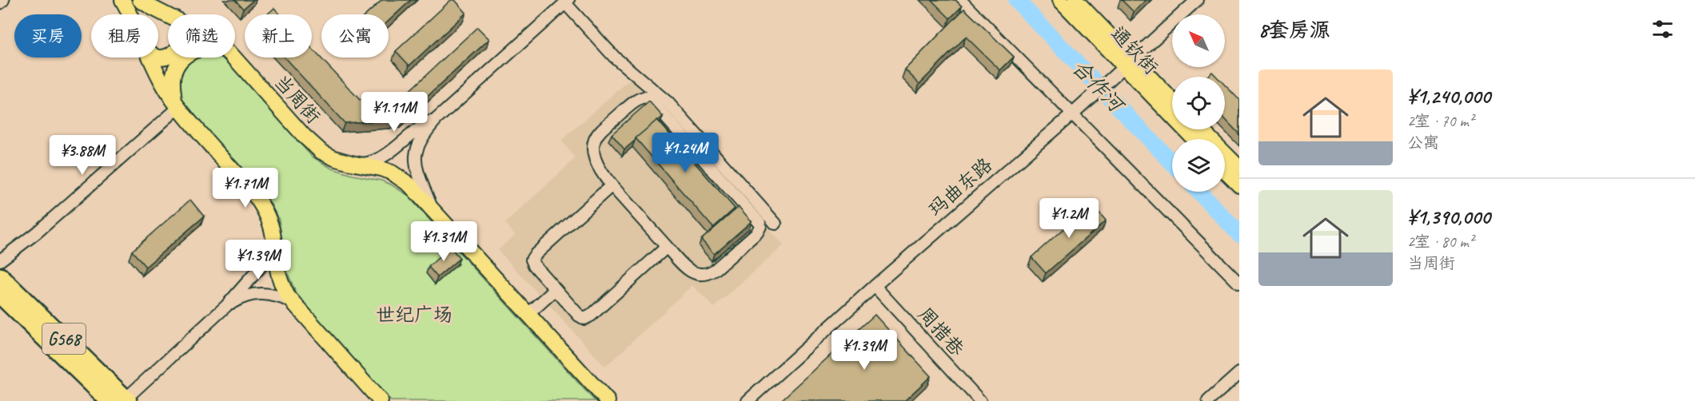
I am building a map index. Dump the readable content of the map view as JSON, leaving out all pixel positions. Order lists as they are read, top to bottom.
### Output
{
  "streets": {
    "highway": ["G568"],
    "main road": ["通钦街", "当周街"],
    "street": ["玛曲东路", "周措巷"]
  },
  "crossings": [
    ["通钦街", "玛曲东路"],
    ["玛曲东路", "周措巷"]
  ],
  "water": ["合作河"],
  "parks": ["世纪广场"],
  "north": "top left",
  "page": {
    "heading": "8套房源",
    "chip": [
      "买房",
      "租房",
      "筛选",
      "新上",
      "公寓"
    ],
    "list": [
      {
        "name": "¥1,240,000",
        "note": "2室 · 70 m² · 公寓"
      },
      {
        "name": "¥1,390,000",
        "note": "2室 · 80 m² · 当周街"
      }
    ],
    "price": [
      "¥1.11M",
      "¥1.24M",
      "¥3.88M",
      "¥1.71M",
      "¥1.2M",
      "¥1.31M",
      "¥1.39M",
      "¥1.39M"
    ]
  }
}
